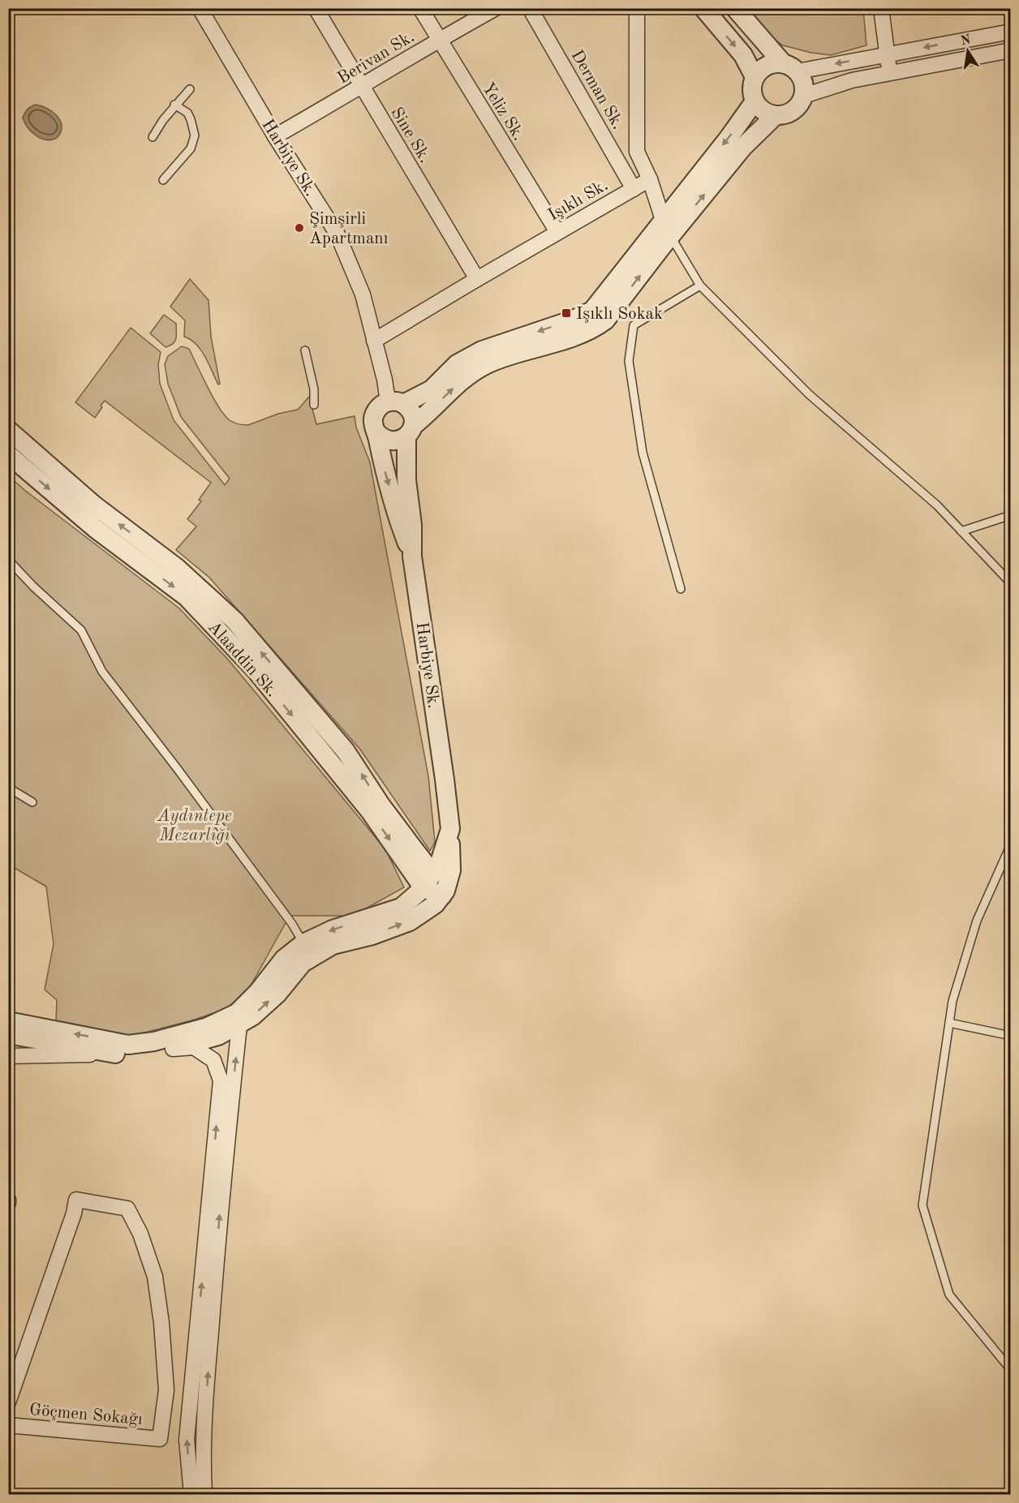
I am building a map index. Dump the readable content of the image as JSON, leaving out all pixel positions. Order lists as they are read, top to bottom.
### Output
{
  "streets": {
    "street": [
      "Berivan Sk.",
      "Derman Sk.",
      "Yeliz Sk.",
      "Sine Sk.",
      "Harbiye Sk.",
      "Işıklı Sk.",
      "Alaaddin Sk.",
      "Göçmen Sokağı"
    ]
  },
  "crossings": [
    ["Berivan Sk.", "Yeliz Sk."],
    ["Berivan Sk.", "Sine Sk."],
    ["Berivan Sk.", "Harbiye Sk."],
    ["Derman Sk.", "Işıklı Sk."],
    ["Yeliz Sk.", "Işıklı Sk."],
    ["Sine Sk.", "Işıklı Sk."],
    ["Harbiye Sk.", "Işıklı Sk."],
    ["Harbiye Sk.", "Alaaddin Sk."]
  ],
  "parks": ["Aydıntepe Mezarlığı"],
  "places": {
    "other": ["Şimşirli Apartmanı"],
    "transit": ["Işıklı Sokak"]
  },
  "north": "top"
}
